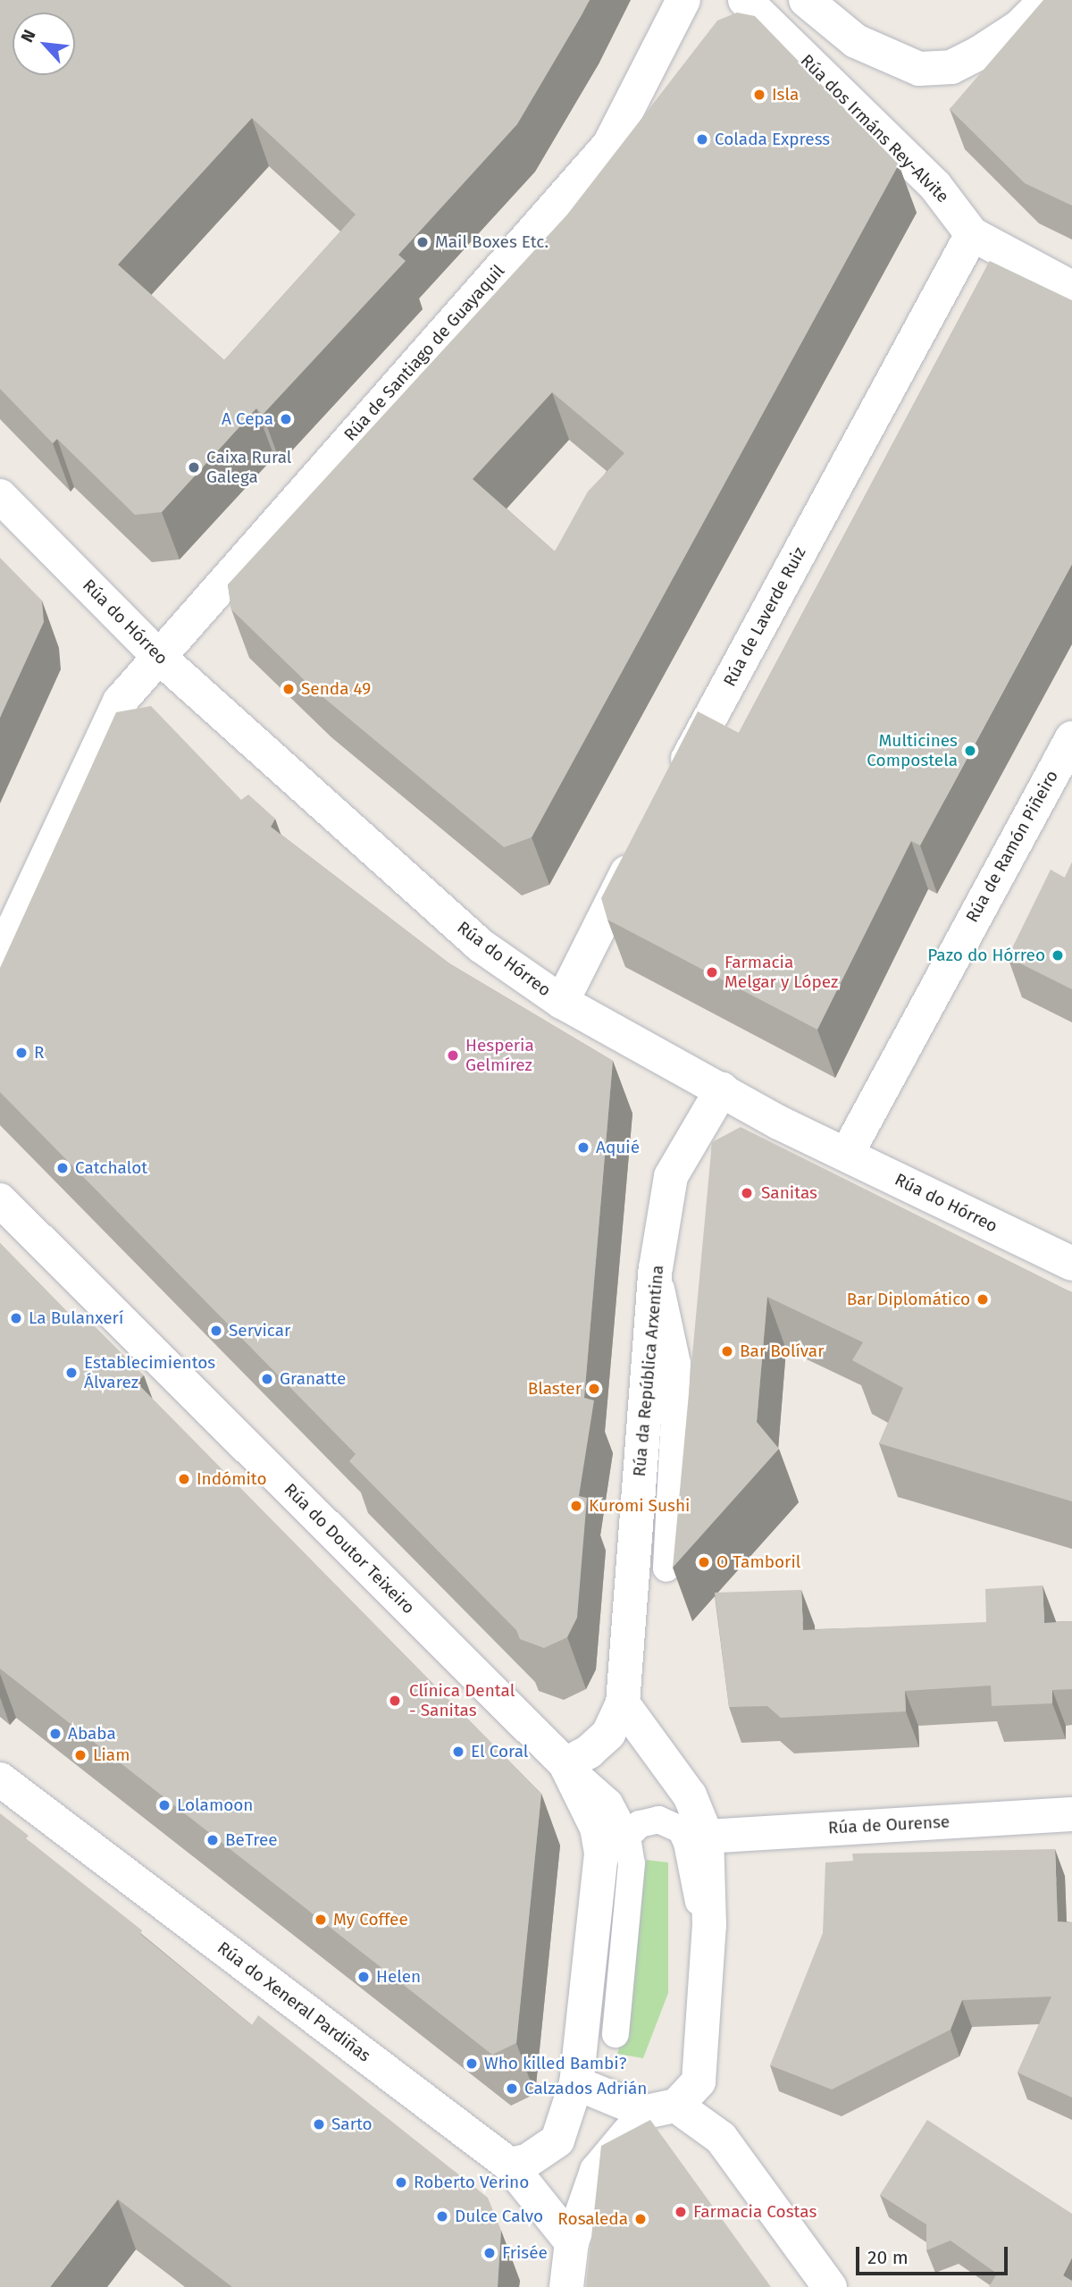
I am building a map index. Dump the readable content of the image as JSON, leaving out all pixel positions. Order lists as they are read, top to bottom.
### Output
{
  "streets": {
    "street": [
      "Rúa dos Irmáns Rey-Alvite",
      "Rúa de Santiago de Guayaquil",
      "Rúa de Laverde Ruiz",
      "Rúa do Hórreo",
      "Rúa de Ramón Piñeiro",
      "Rúa da República Arxentina",
      "Rúa do Doutor Teixeiro",
      "Rúa de Ourense",
      "Rúa do Xeneral Pardiñas"
    ]
  },
  "crossings": [
    ["Rúa dos Irmáns Rey-Alvite", "Rúa de Laverde Ruiz"],
    ["Rúa de Santiago de Guayaquil", "Rúa do Hórreo"],
    ["Rúa do Hórreo", "Rúa de Ramón Piñeiro"],
    ["Rúa do Hórreo", "Rúa da República Arxentina"],
    ["Rúa do Doutor Teixeiro", "Rúa do Xeneral Pardiñas"]
  ],
  "places": [
    "Isla",
    "Colada Express",
    "Mail Boxes Etc.",
    "A Cepa",
    "Caixa Rural Galega",
    "Senda 49",
    "Multicines Compostela",
    "Pazo do Hórreo",
    "Farmacia Melgar y López",
    "R",
    "Hesperia Gelmírez",
    "Aquié",
    "Catchalot",
    "Sanitas",
    "Bar Diplomático",
    "La Bulanxerí",
    "Servicar",
    "Bar Bolívar",
    "Establecimientos Álvarez",
    "Granatte",
    "Blaster",
    "Indómito",
    "Kuromi Sushi",
    "O Tamboril",
    "Clínica Dental - Sanitas",
    "Ababa",
    "El Coral",
    "Liam",
    "Lolamoon",
    "BeTree",
    "My Coffee",
    "Helen",
    "Who killed Bambi?",
    "Calzados Adrián",
    "Sarto",
    "Roberto Verino",
    "Farmacia Costas",
    "Dulce Calvo",
    "Rosaleda",
    "Frisée"
  ],
  "scale_bar": "20 m",
  "north": "top left"
}
